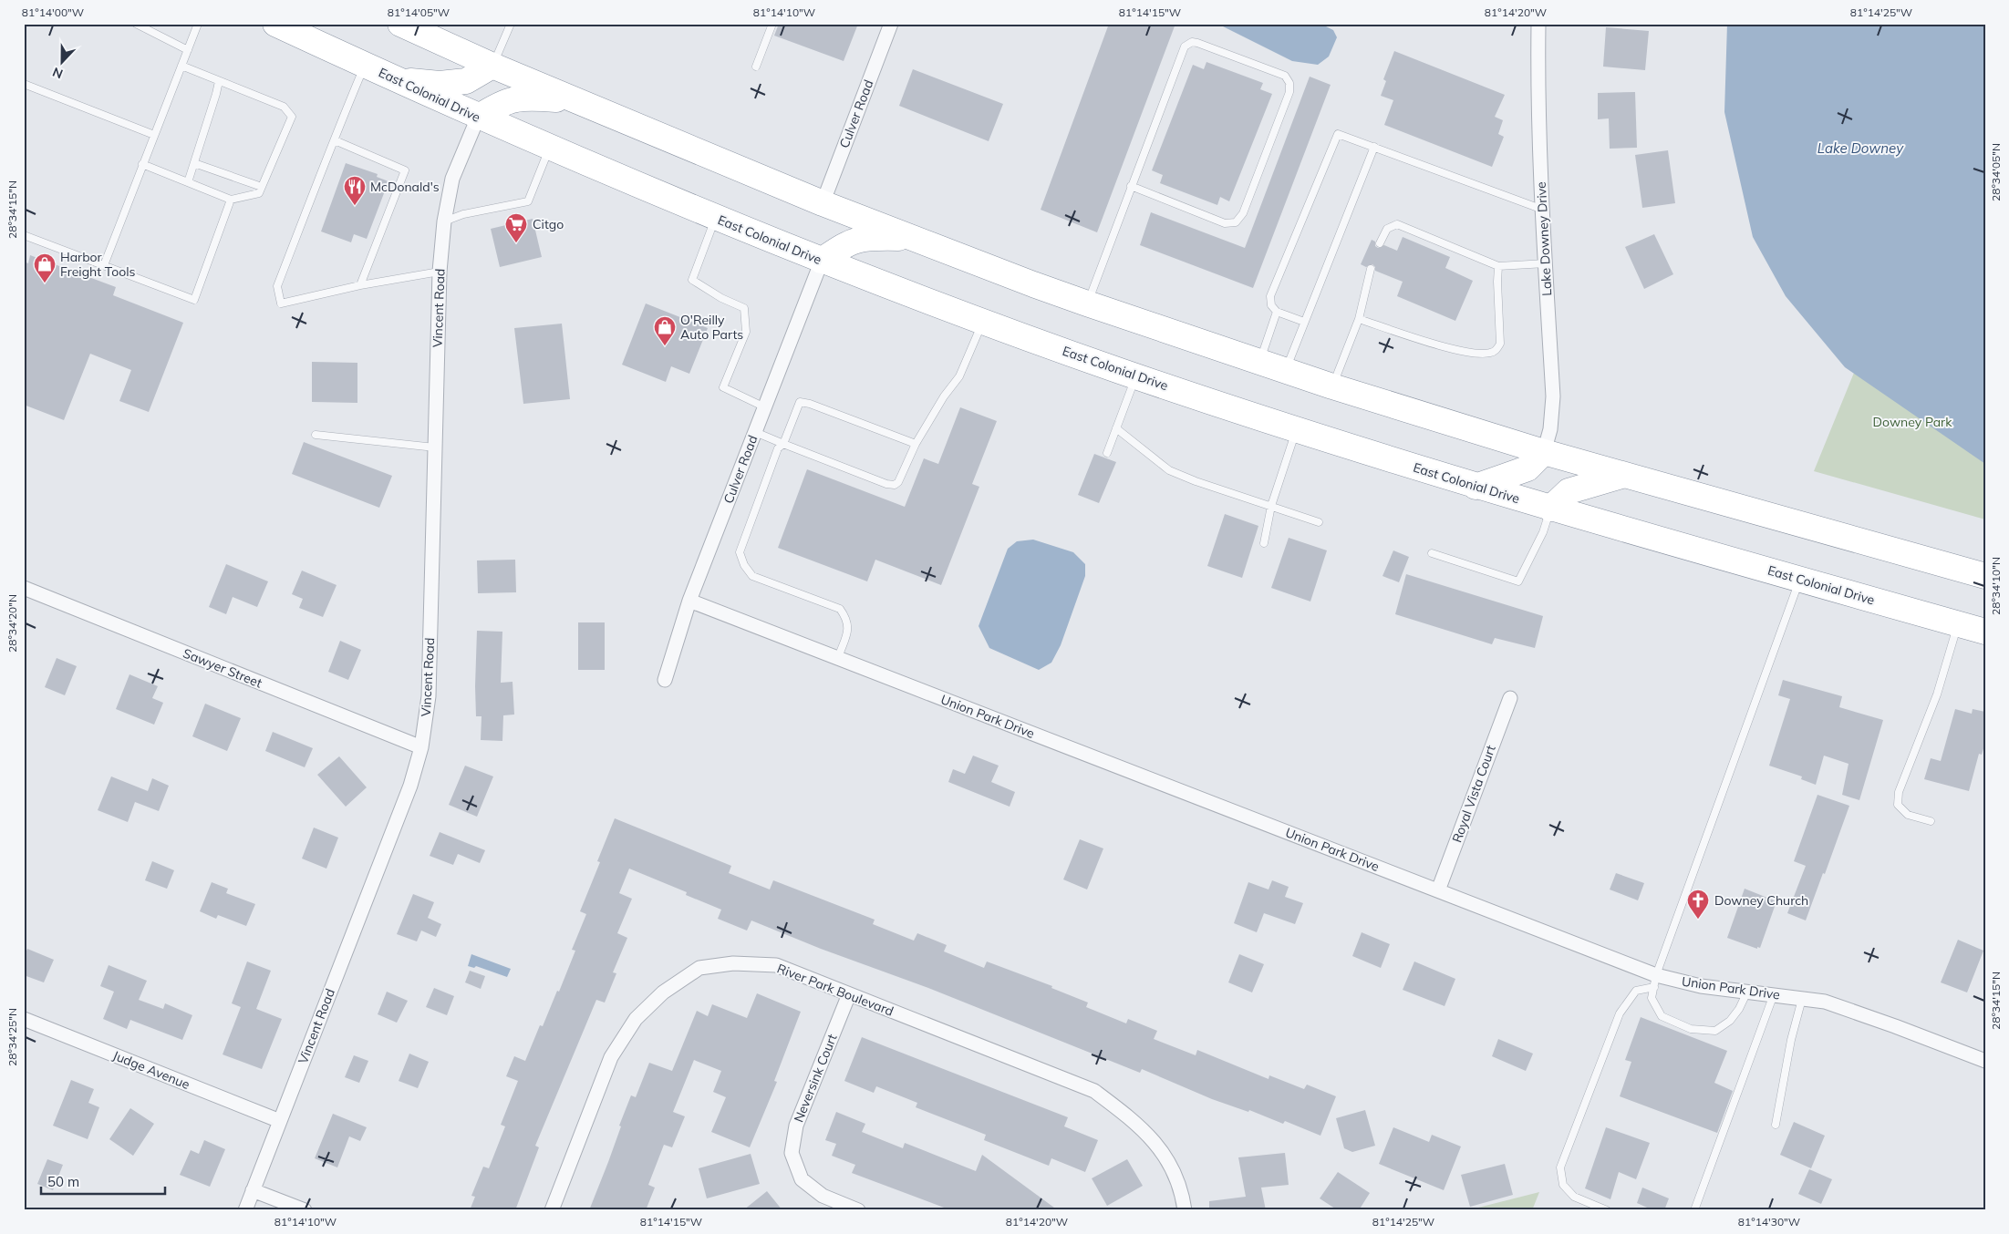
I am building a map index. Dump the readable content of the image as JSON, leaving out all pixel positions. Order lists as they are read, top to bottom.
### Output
{
  "streets": {
    "highway": ["East Colonial Drive"],
    "street": [
      "Culver Road",
      "Lake Downey Drive",
      "Vincent Road",
      "Sawyer Street",
      "Union Park Drive",
      "Royal Vista Court",
      "River Park Boulevard",
      "Judge Avenue",
      "Neversink Court"
    ]
  },
  "crossings": [
    ["East Colonial Drive", "Culver Road"],
    ["East Colonial Drive", "Vincent Road"],
    ["Culver Road", "Union Park Drive"],
    ["Vincent Road", "Sawyer Street"],
    ["Vincent Road", "Judge Avenue"],
    ["Union Park Drive", "Royal Vista Court"],
    ["River Park Boulevard", "Neversink Court"]
  ],
  "water": ["Lake Downey"],
  "parks": ["Downey Park"],
  "places": {
    "restaurant": ["McDonald's"],
    "supermarket": ["Citgo"],
    "shop": ["Harbor Freight Tools", "O'Reilly Auto Parts"],
    "church": ["Downey Church"]
  },
  "scale_bar": "50 m",
  "north": "bottom",
  "coordinates": [
    "81°14'00\"W",
    "81°14'05\"W",
    "81°14'10\"W",
    "81°14'15\"W",
    "81°14'20\"W",
    "81°14'25\"W",
    "28°34'05\"N",
    "28°34'15\"N",
    "28°34'10\"N",
    "28°34'20\"N",
    "28°34'25\"N",
    "81°14'30\"W"
  ]
}
